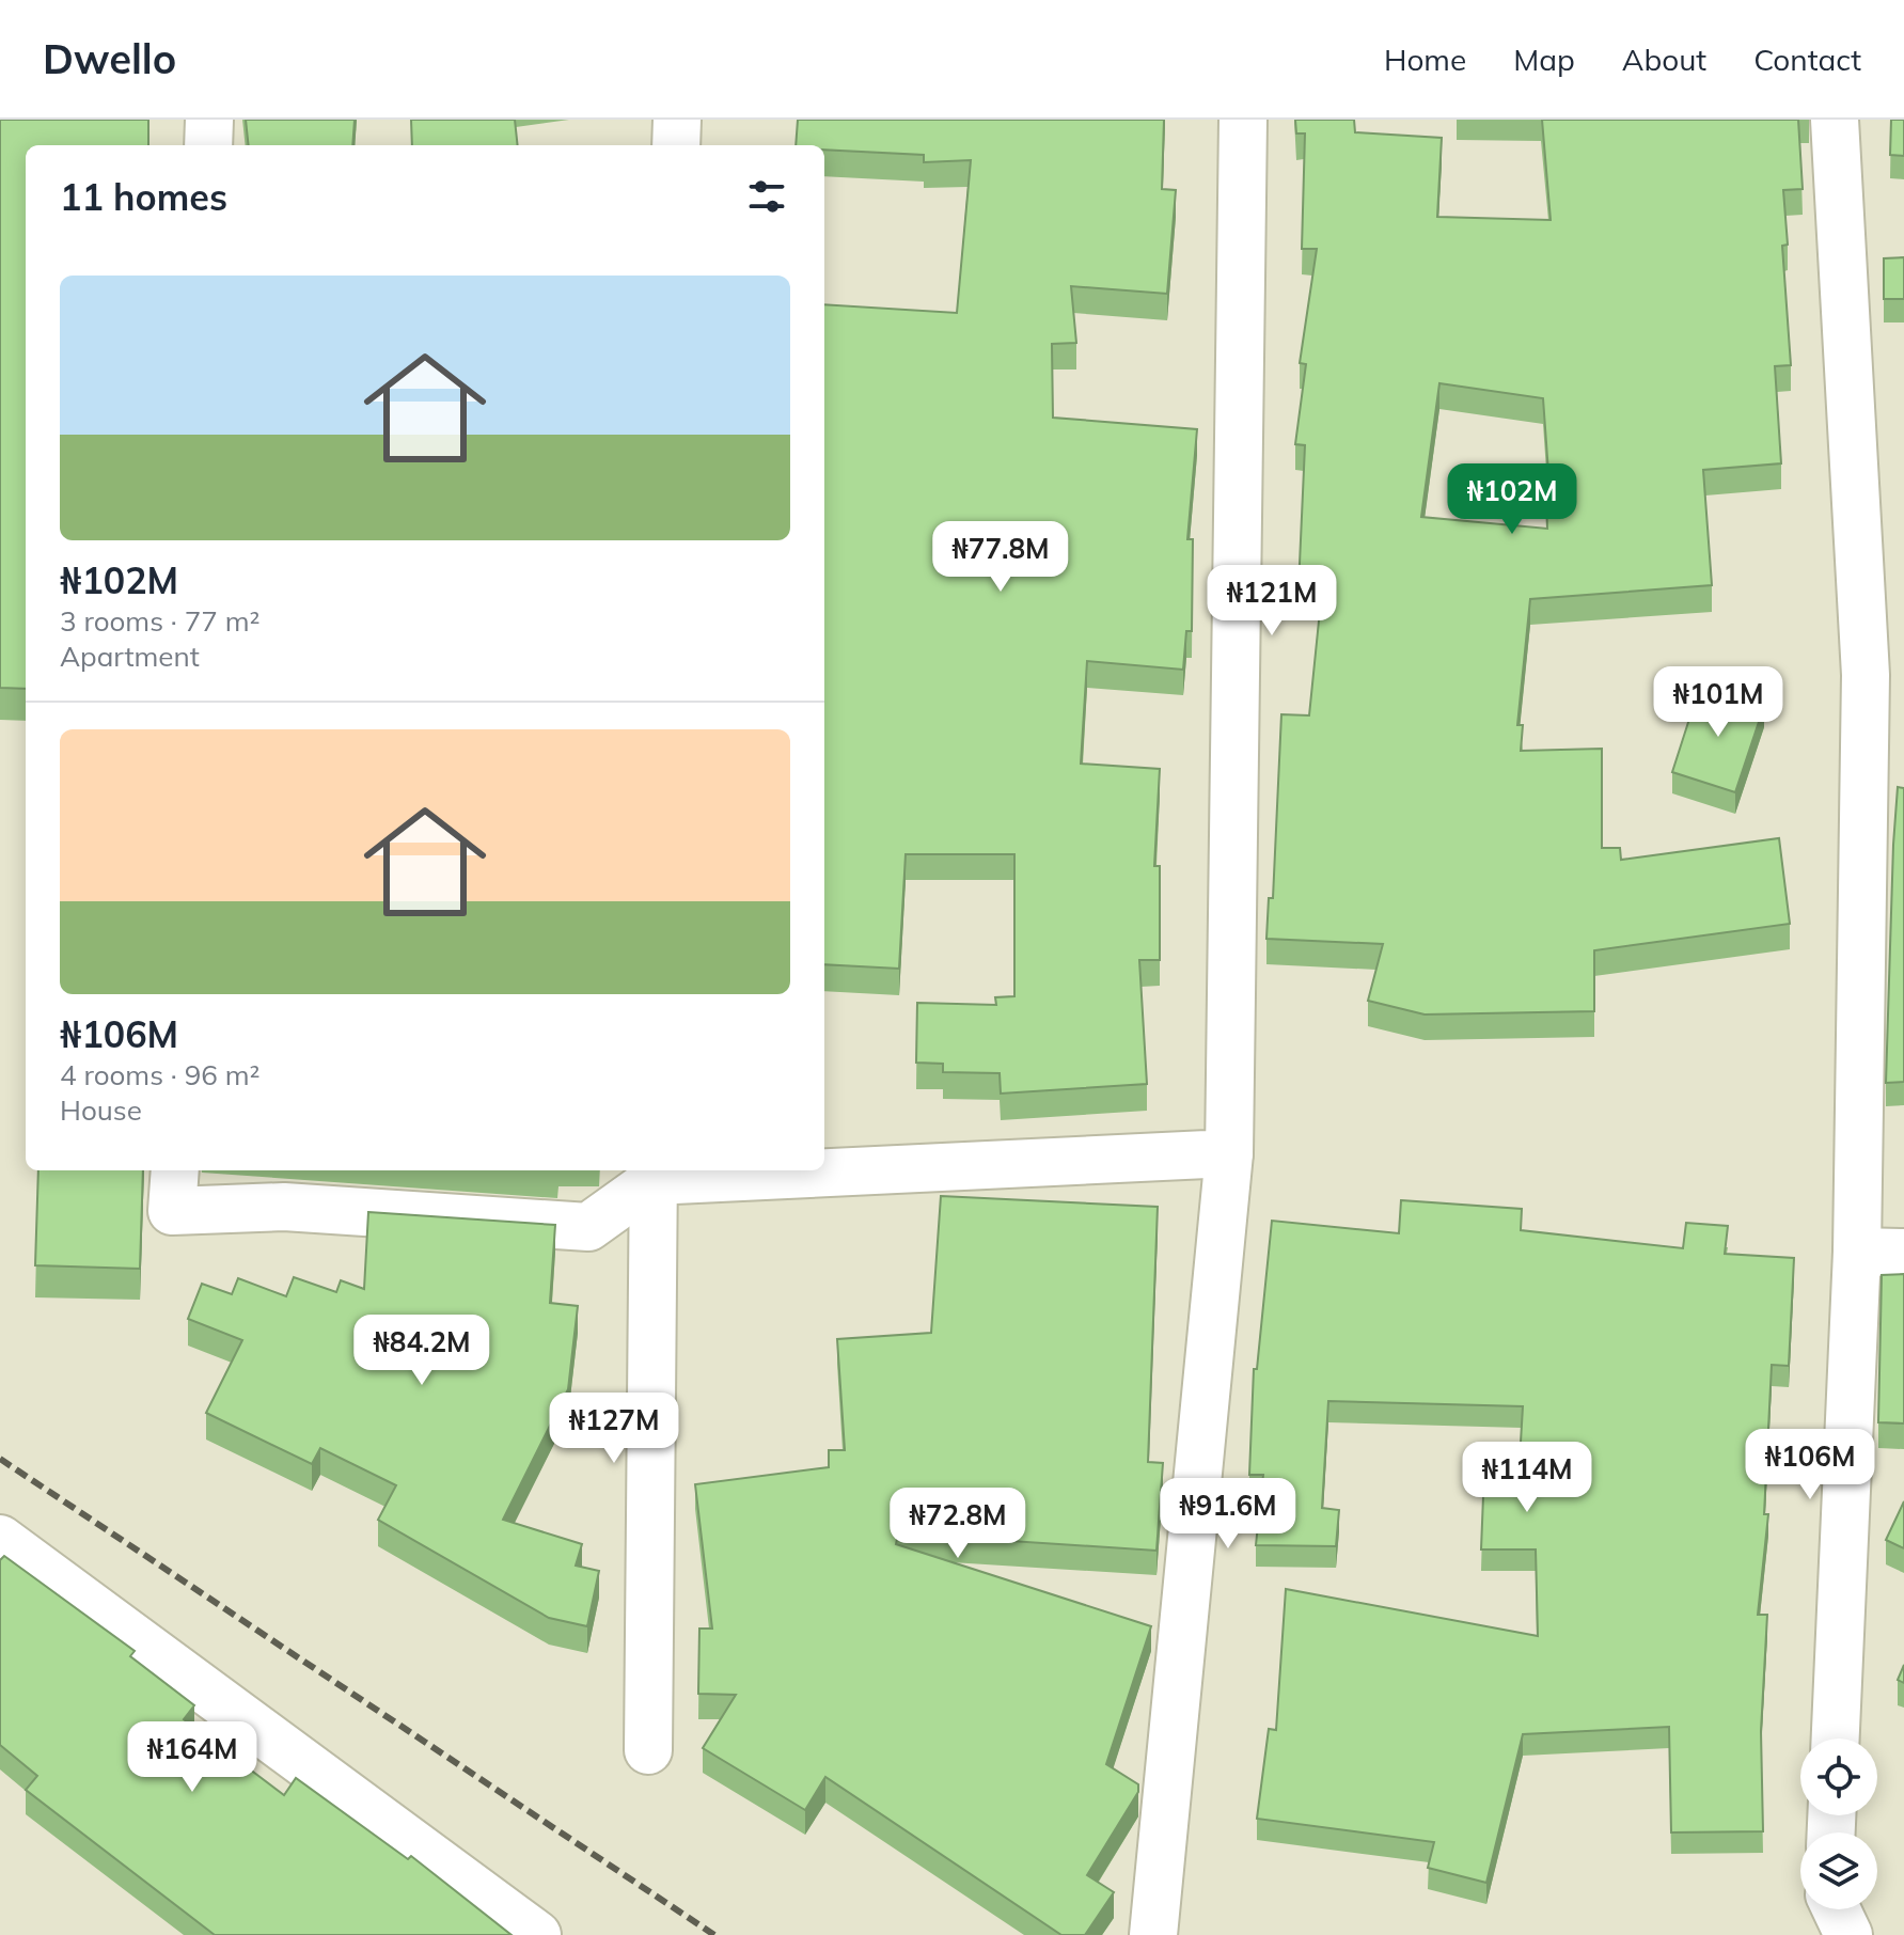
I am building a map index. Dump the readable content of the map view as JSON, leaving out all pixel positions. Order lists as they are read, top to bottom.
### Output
{
  "page": {
    "header": "Dwello",
    "nav": [
      "Home",
      "Map",
      "About",
      "Contact"
    ],
    "heading": "11 homes",
    "list": [
      {
        "name": "₦102M",
        "note": "3 rooms · 77 m² · Apartment"
      },
      {
        "name": "₦106M",
        "note": "4 rooms · 96 m² · House"
      }
    ],
    "price": [
      "₦102M",
      "₦77.8M",
      "₦121M",
      "₦101M",
      "₦84.2M",
      "₦127M",
      "₦106M",
      "₦114M",
      "₦91.6M",
      "₦72.8M",
      "₦164M"
    ]
  }
}
